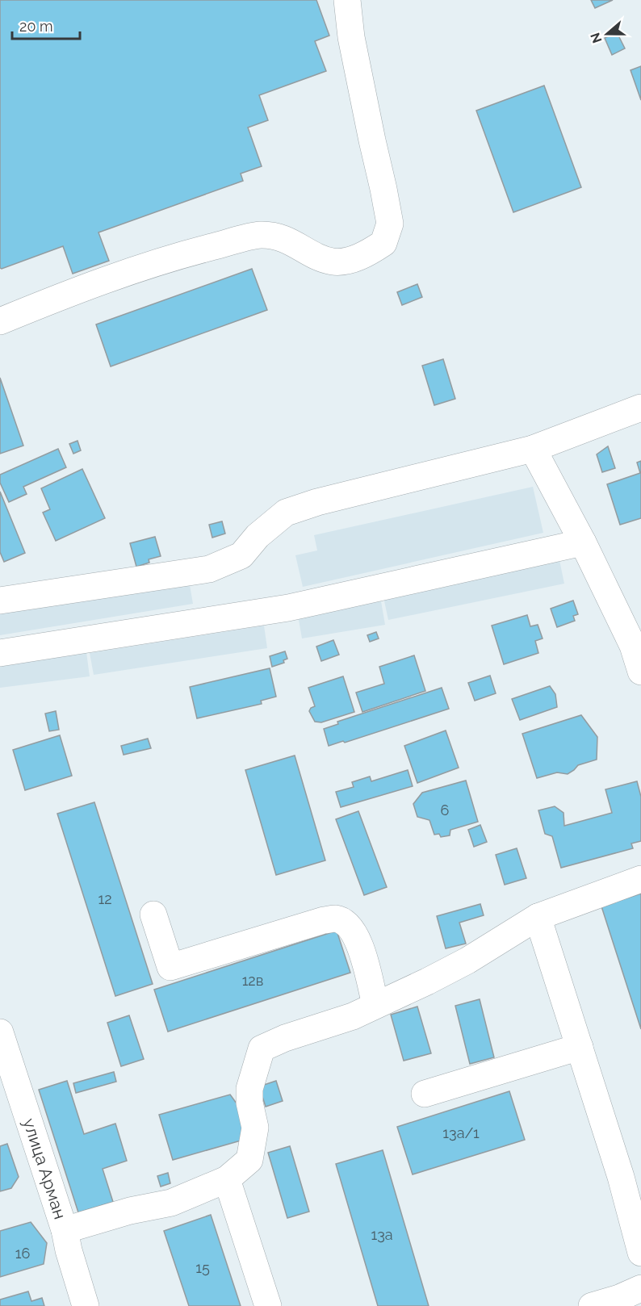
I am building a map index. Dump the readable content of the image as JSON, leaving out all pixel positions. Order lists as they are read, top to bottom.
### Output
{
  "streets": {
    "street": ["улица Арман"]
  },
  "house_numbers": [
    "6",
    "12",
    "12в",
    "13а/1",
    "13а",
    "16",
    "15"
  ],
  "scale_bar": "20 m",
  "north": "left"
}
